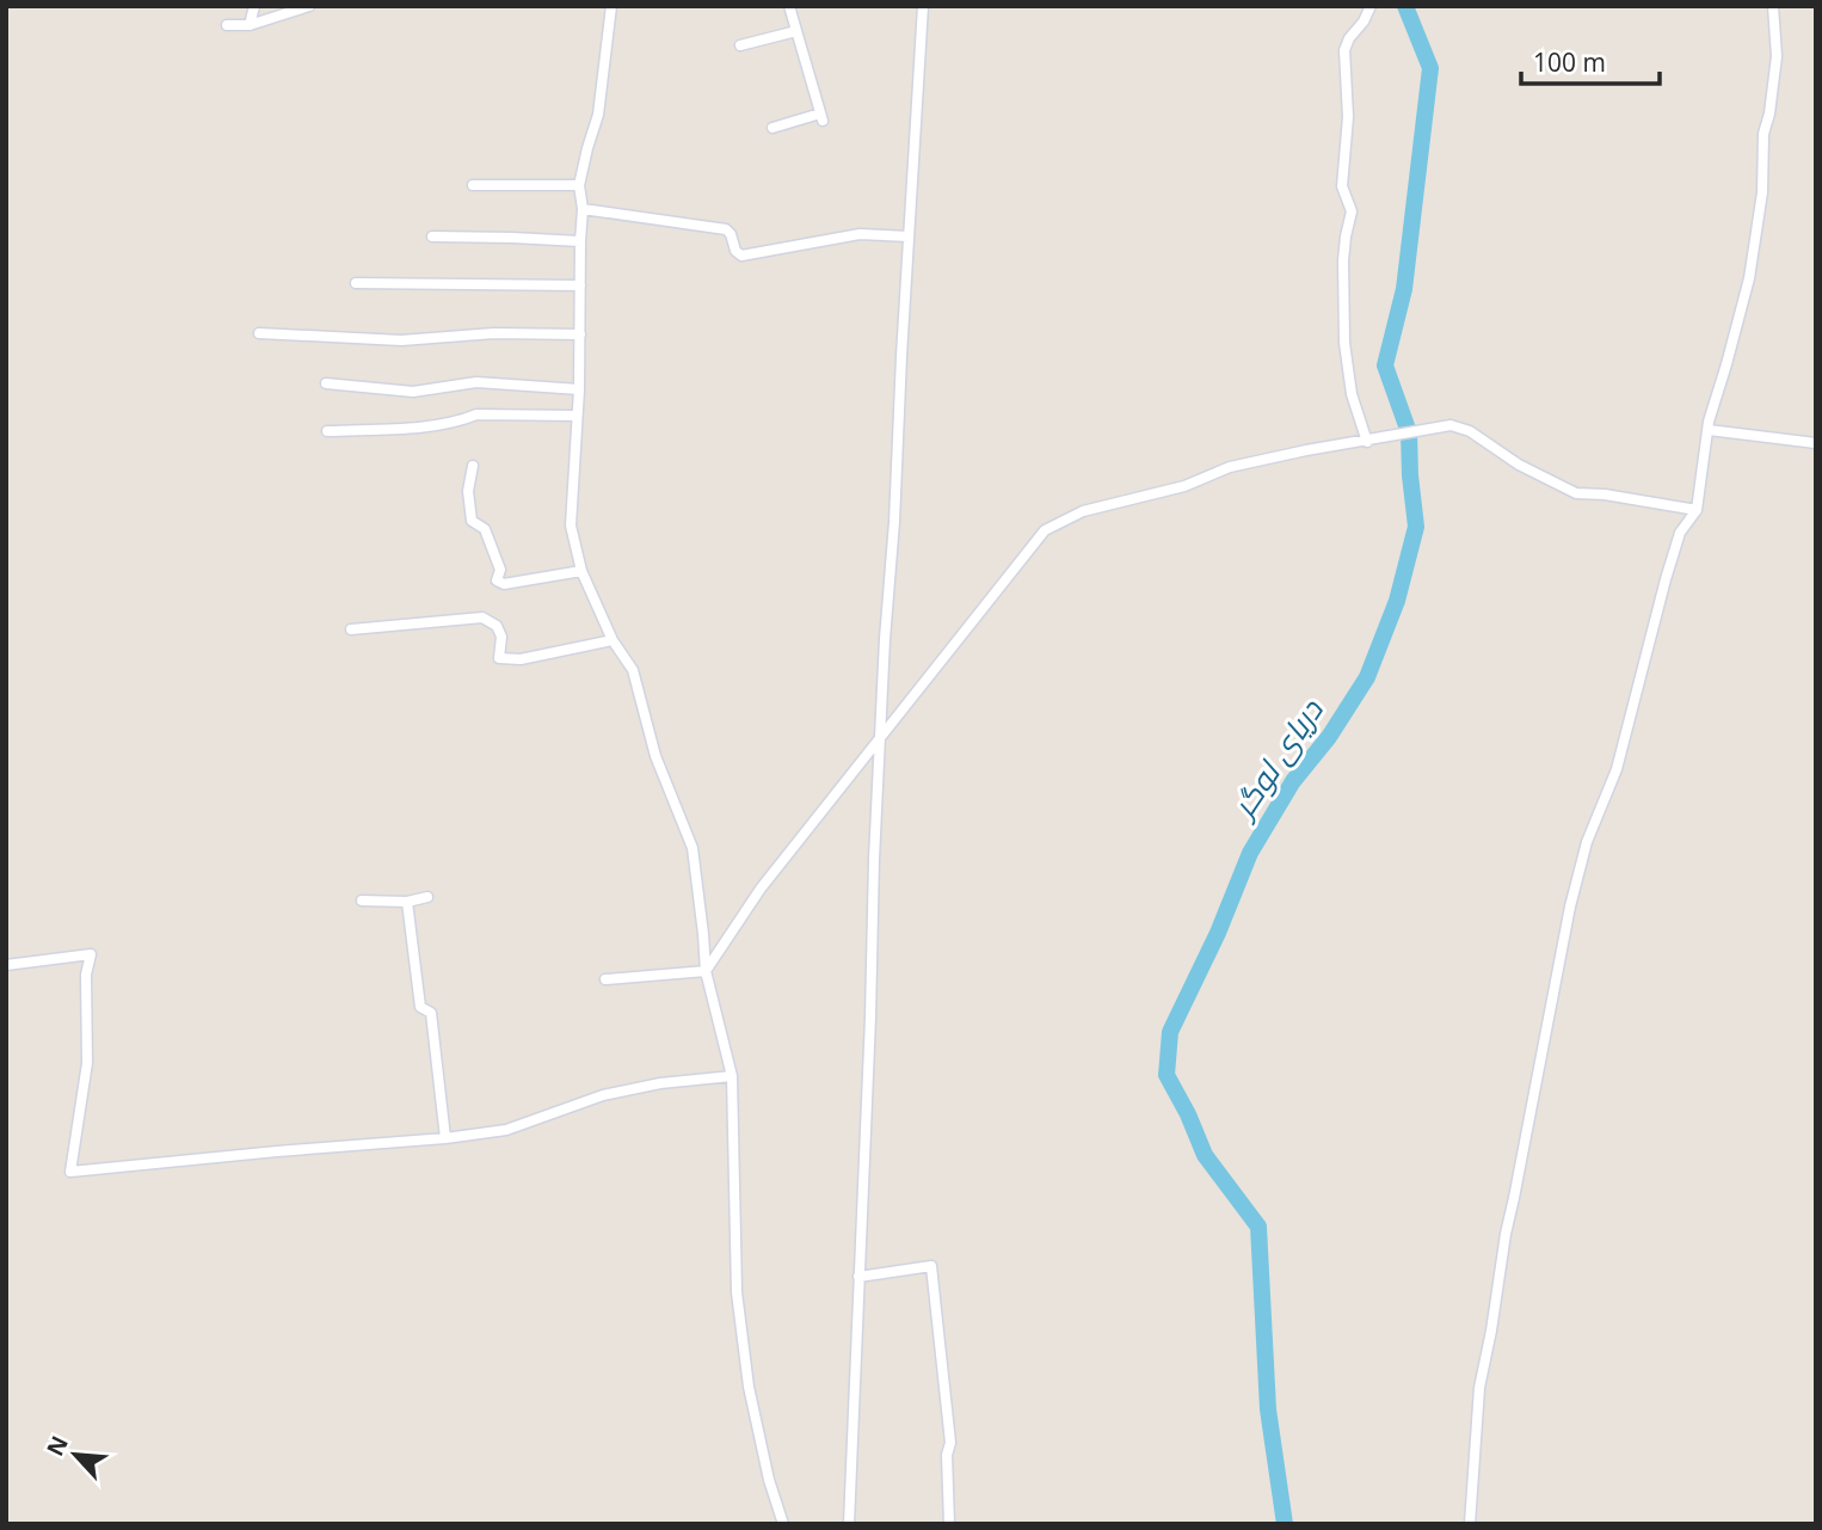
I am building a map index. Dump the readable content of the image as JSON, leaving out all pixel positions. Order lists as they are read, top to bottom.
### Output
{
  "water": ["دریای لوگر"],
  "scale_bar": "100 m",
  "north": "top left"
}
